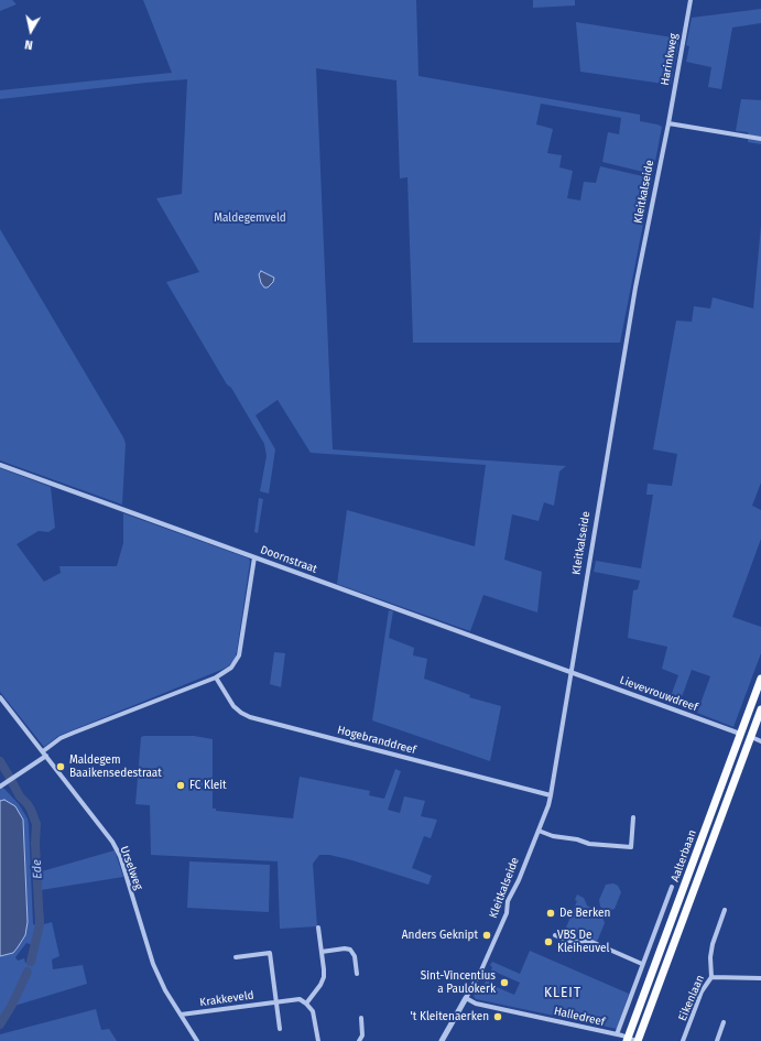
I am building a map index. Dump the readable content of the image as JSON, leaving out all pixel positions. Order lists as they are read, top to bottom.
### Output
{
  "streets": {
    "highway": ["Aalterbaan"],
    "street": [
      "Harinkweg",
      "Kleitkalseide",
      "Doornstraat",
      "Lievevrouwdreef",
      "Hogebranddreef",
      "Urselweg",
      "Eikenlaan",
      "Krakkeveld",
      "Halledreef"
    ]
  },
  "crossings": [
    ["Harinkweg", "Kleitkalseide"],
    ["Kleitkalseide", "Doornstraat"],
    ["Kleitkalseide", "Lievevrouwdreef"],
    ["Kleitkalseide", "Hogebranddreef"],
    ["Kleitkalseide", "Halledreef"],
    ["Doornstraat", "Lievevrouwdreef"],
    ["Lievevrouwdreef", "Aalterbaan"],
    ["Aalterbaan", "Halledreef"],
    ["Urselweg", "Krakkeveld"]
  ],
  "districts": ["KLEIT"],
  "water": ["Ede"],
  "parks": ["Maldegemveld"],
  "places": [
    "Maldegem Baaikensedestraat",
    "FC Kleit",
    "De Berken",
    "Anders Geknipt",
    "VBS De Kleiheuvel",
    "Sint-Vincentius a Paulokerk",
    "'t Kleitenaerken"
  ],
  "north": "bottom"
}
